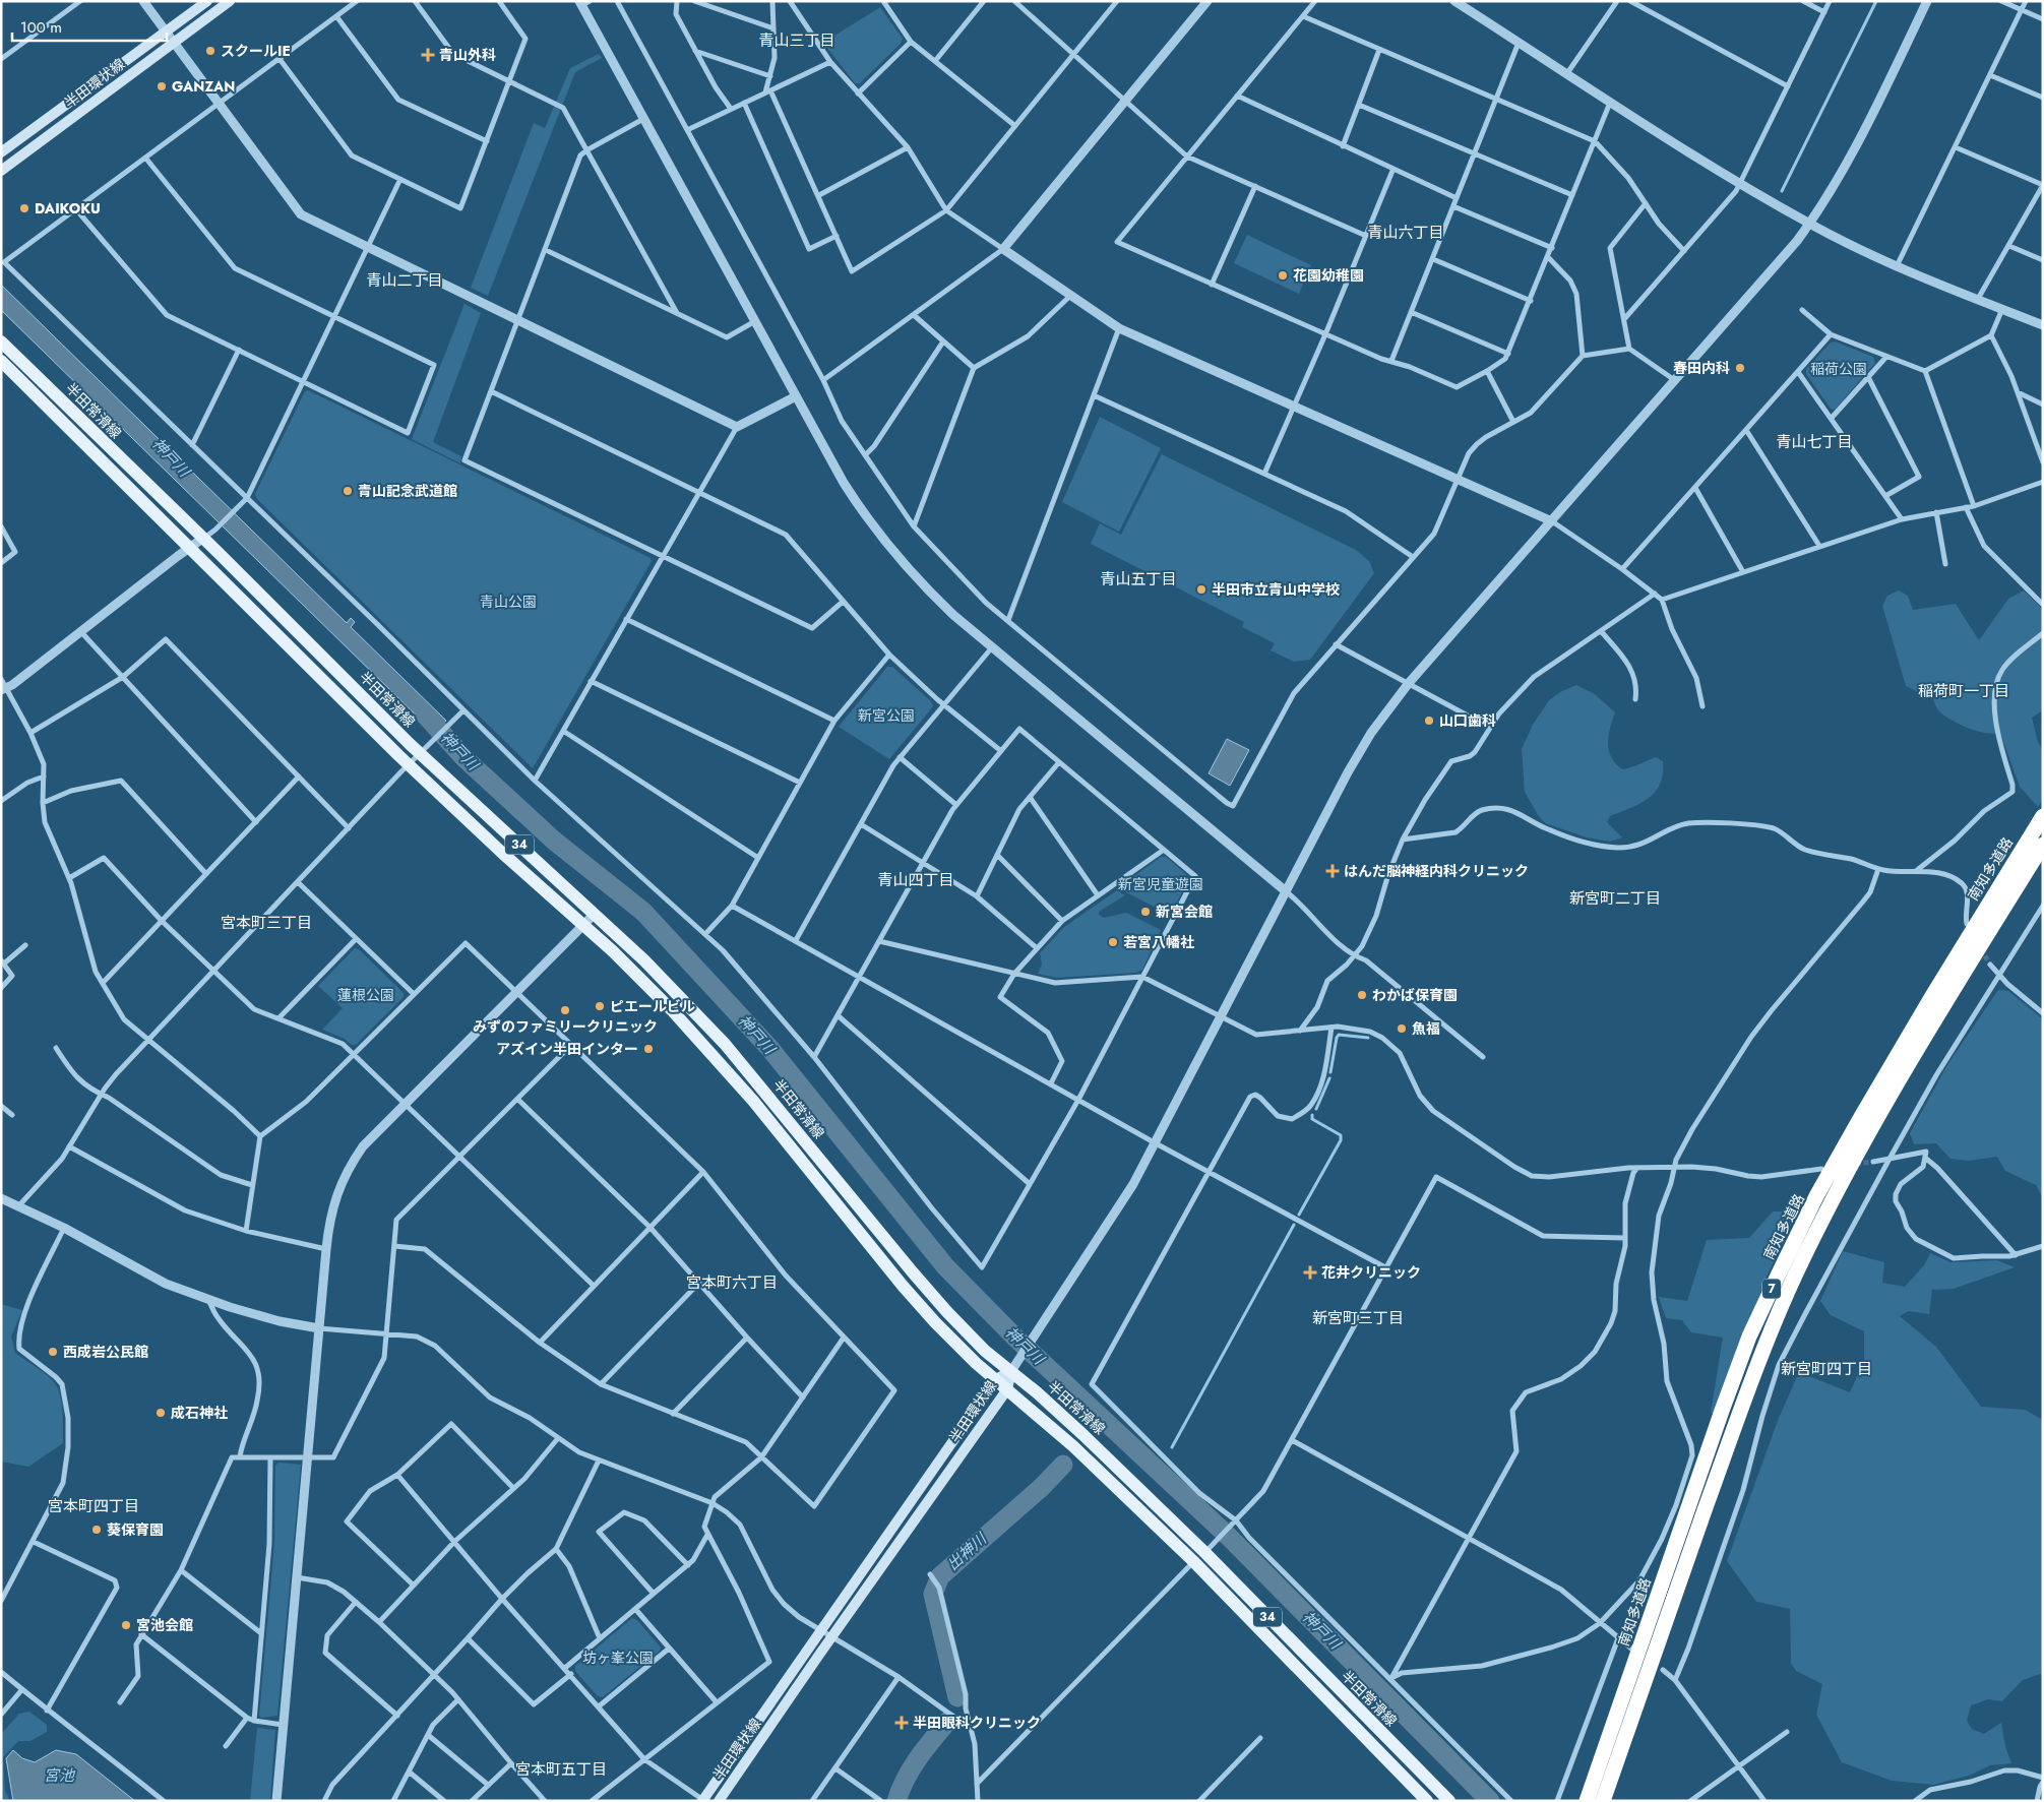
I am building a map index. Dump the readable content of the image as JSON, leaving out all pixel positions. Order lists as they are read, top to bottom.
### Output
{
  "streets": {
    "highway": ["南知多道路", "7"],
    "main road": ["半田環状線", "半田常滑線", "34"]
  },
  "crossings": [
    ["半田環状線", "半田常滑線"]
  ],
  "districts": [
    "青山三丁目",
    "青山六丁目",
    "青山二丁目",
    "青山七丁目",
    "青山五丁目",
    "稲荷町一丁目",
    "青山四丁目",
    "新宮町二丁目",
    "宮本町三丁目",
    "宮本町六丁目",
    "新宮町三丁目",
    "新宮町四丁目",
    "宮本町四丁目",
    "宮本町五丁目"
  ],
  "water": ["神戸川", "出神川", "宮池"],
  "parks": [
    "稲荷公園",
    "青山公園",
    "新宮公園",
    "新宮児童遊園",
    "蓮根公園",
    "坊ヶ峯公園"
  ],
  "places": {
    "other": [
      "スクールIE",
      "GANZAN",
      "DAIKOKU",
      "花園幼稚園",
      "春田内科",
      "青山記念武道館",
      "半田市立青山中学校",
      "山口歯科",
      "新宮会館",
      "若宮八幡社",
      "わかば保育園",
      "ピエールビル",
      "みずのファミリークリニック",
      "魚福",
      "アズイン半田インター",
      "西成岩公民館",
      "成石神社",
      "葵保育園",
      "宮池会館"
    ],
    "health": [
      "青山外科",
      "はんだ脳神経内科クリニック",
      "花井クリニック",
      "半田眼科クリニック"
    ]
  },
  "scale_bar": "100 m"
}
